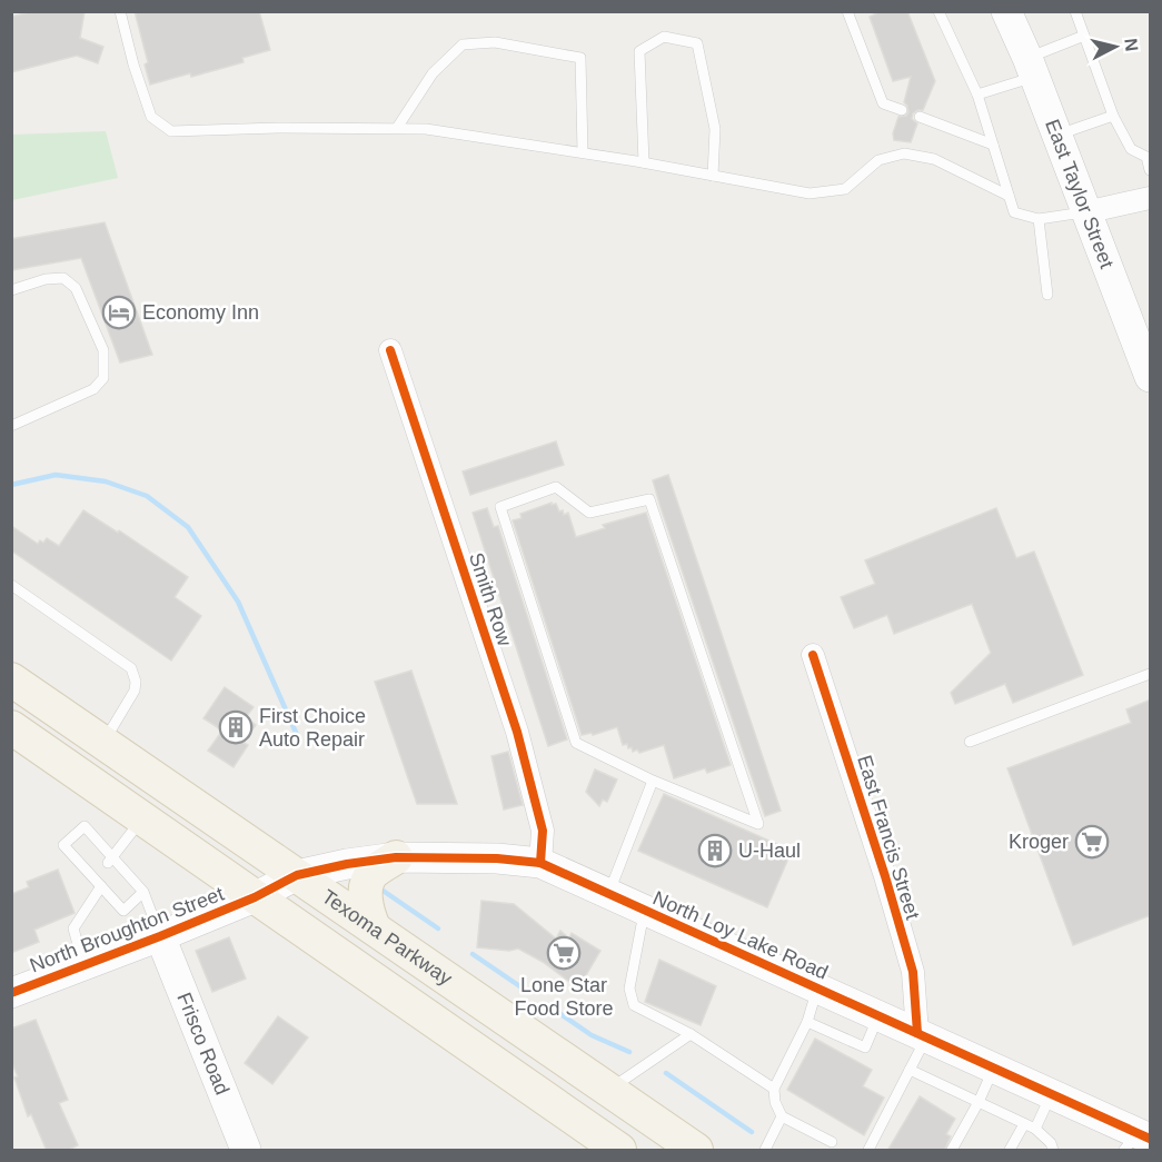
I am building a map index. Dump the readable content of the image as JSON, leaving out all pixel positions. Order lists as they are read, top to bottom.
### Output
{
  "streets": {
    "main road": ["Texoma Parkway"],
    "street": [
      "East Taylor Street",
      "Smith Row",
      "East Francis Street",
      "North Broughton Street",
      "North Loy Lake Road",
      "Frisco Road"
    ]
  },
  "crossings": [
    ["Smith Row", "North Loy Lake Road"],
    ["East Francis Street", "North Loy Lake Road"],
    ["North Broughton Street", "North Loy Lake Road"],
    ["North Broughton Street", "Texoma Parkway"],
    ["North Broughton Street", "Frisco Road"],
    ["North Loy Lake Road", "Texoma Parkway"]
  ],
  "places": {
    "hotel": ["Economy Inn"],
    "building": ["First Choice Auto Repair", "U-Haul"],
    "supermarket": ["Kroger", "Lone Star Food Store"]
  },
  "north": "right"
}
